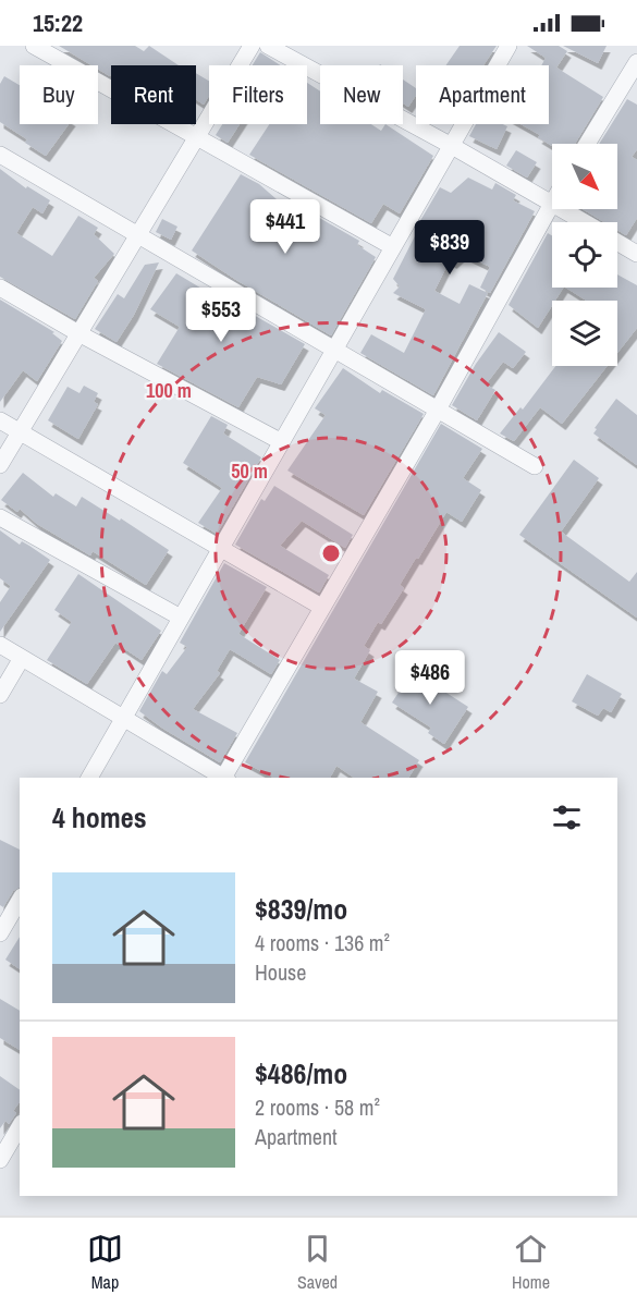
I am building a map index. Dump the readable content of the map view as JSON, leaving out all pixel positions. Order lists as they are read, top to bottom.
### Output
{
  "north": "bottom right",
  "page": {
    "status": "15:22",
    "chip": [
      "Buy",
      "Rent",
      "Filters",
      "New",
      "Apartment"
    ],
    "price": [
      "$441",
      "$839",
      "$553",
      "$486"
    ],
    "heading": "4 homes",
    "list": [
      {
        "name": "$839/mo",
        "note": "4 rooms · 136 m² · House"
      },
      {
        "name": "$486/mo",
        "note": "2 rooms · 58 m² · Apartment"
      }
    ],
    "tabs": ["Map", "Saved", "Home"]
  },
  "rings": ["100 m", "50 m"]
}
